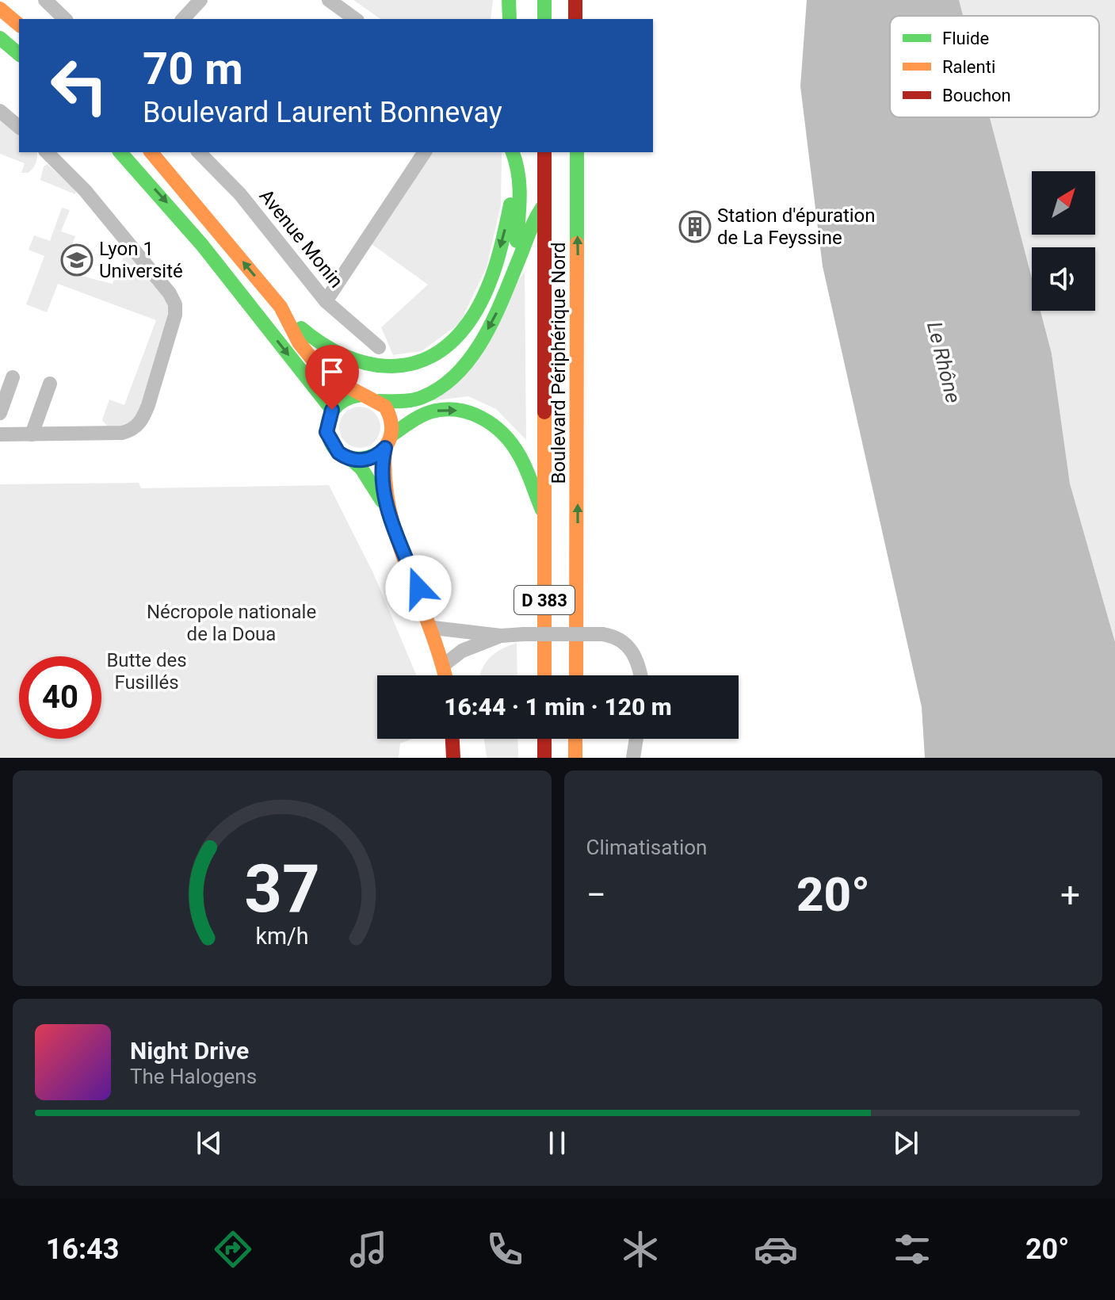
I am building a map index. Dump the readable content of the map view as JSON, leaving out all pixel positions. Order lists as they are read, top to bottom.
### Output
{
  "streets": {
    "main road": ["Boulevard Périphérique Nord", "D 383"],
    "street": ["Avenue Monin"]
  },
  "crossings": [
    ["Boulevard Périphérique Nord", "D 383"]
  ],
  "water": ["Le Rhône"],
  "parks": ["Nécropole nationale de la Doua", "Butte des Fusillés"],
  "places": {
    "building": ["Station d'épuration de La Feyssine"],
    "school or university": ["Lyon 1 Université"]
  },
  "legend": ["Fluide", "Ralenti", "Bouchon"],
  "north": "top right",
  "page": {
    "turn": ["70 m", "Boulevard Laurent Bonnevay"],
    "limit": "40",
    "trip": "16:44 · 1 min · 120 m",
    "tile": "Climatisation",
    "heat": ["−", "20°", "+"],
    "song": ["Night Drive", "The Halogens"],
    "tabs": ["16:43", "20°"],
    "gauge": ["37", "km/h"]
  }
}
